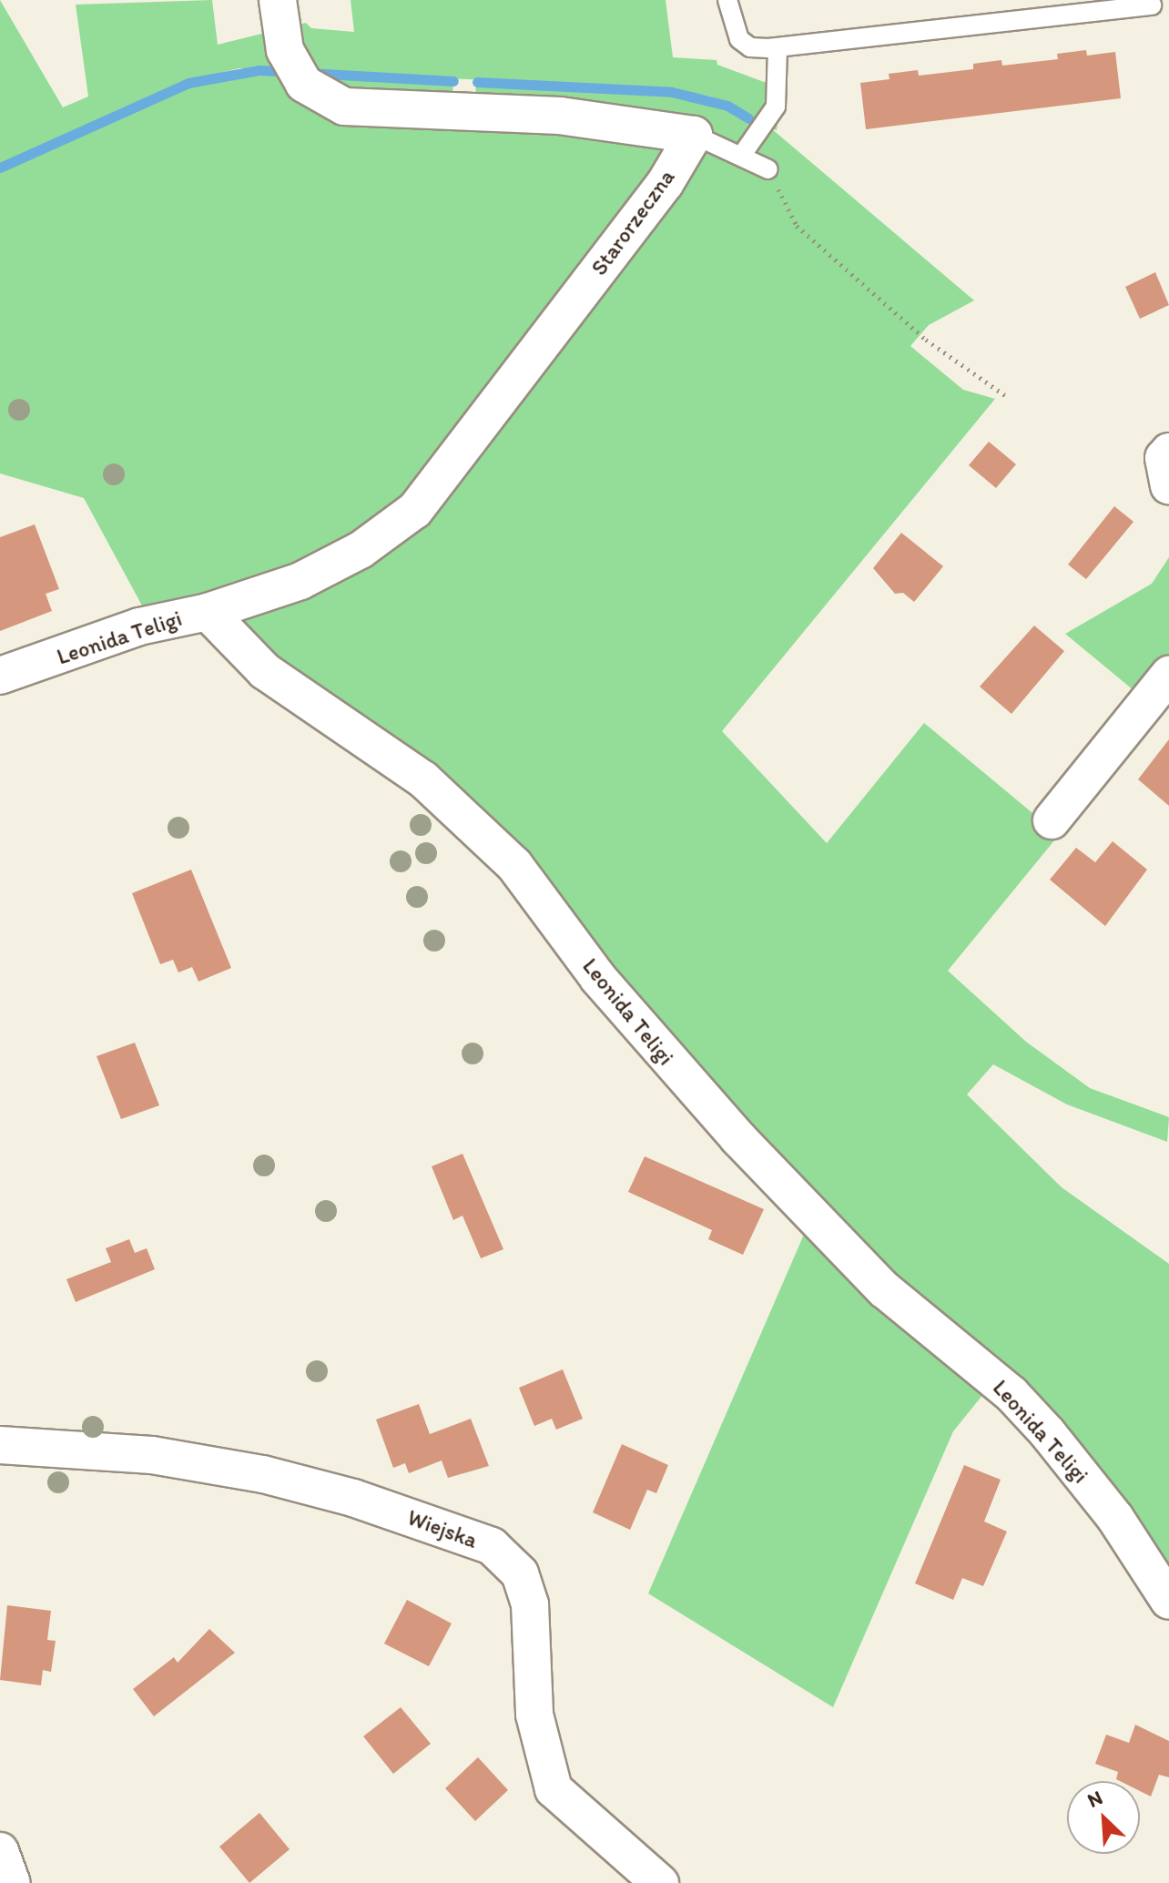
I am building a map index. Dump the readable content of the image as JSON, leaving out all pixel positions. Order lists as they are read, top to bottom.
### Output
{
  "streets": {
    "street": ["Starorzeczna", "Leonida Teligi", "Wiejska"]
  },
  "crossings": [
    ["Starorzeczna", "Leonida Teligi"]
  ],
  "north": "top left"
}
